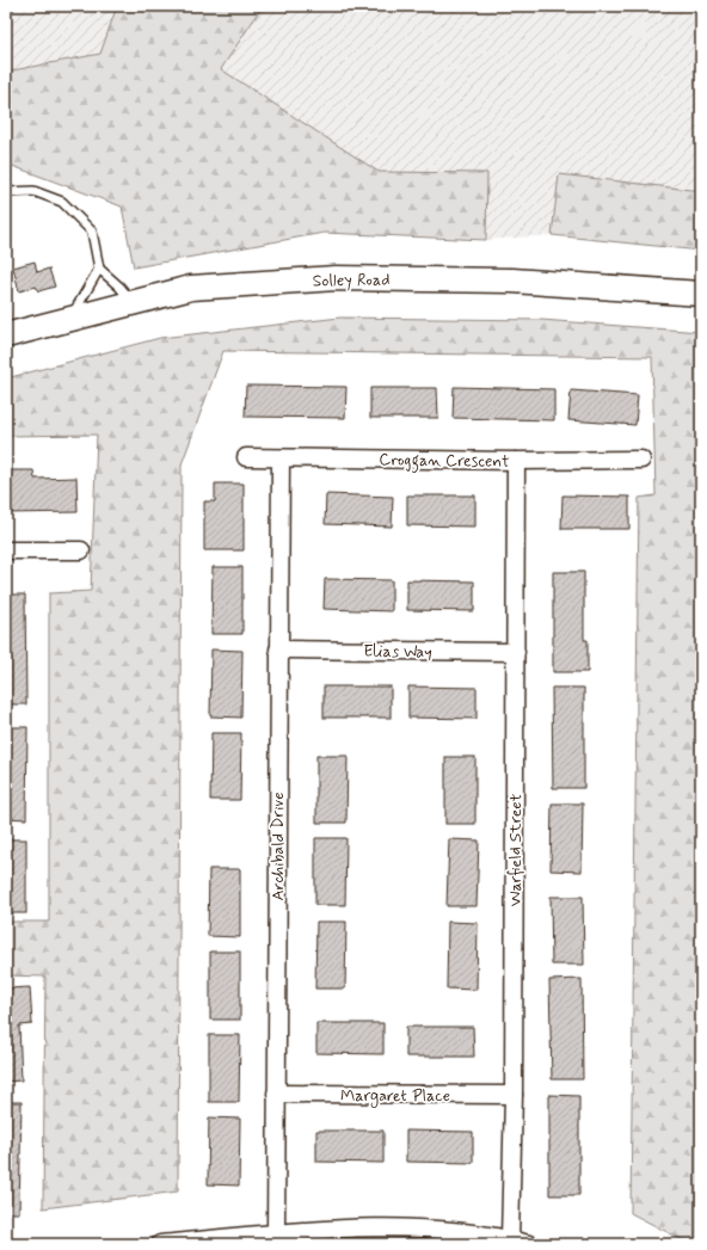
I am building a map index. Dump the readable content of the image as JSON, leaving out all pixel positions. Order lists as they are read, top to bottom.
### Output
{
  "streets": {
    "main road": ["Solley Road"],
    "street": [
      "Croggan Crescent",
      "Elias Way",
      "Archibald Drive",
      "Warfield Street",
      "Margaret Place"
    ]
  },
  "crossings": [
    ["Croggan Crescent", "Archibald Drive"],
    ["Croggan Crescent", "Warfield Street"],
    ["Elias Way", "Archibald Drive"],
    ["Elias Way", "Warfield Street"],
    ["Archibald Drive", "Margaret Place"],
    ["Warfield Street", "Margaret Place"]
  ]
}
